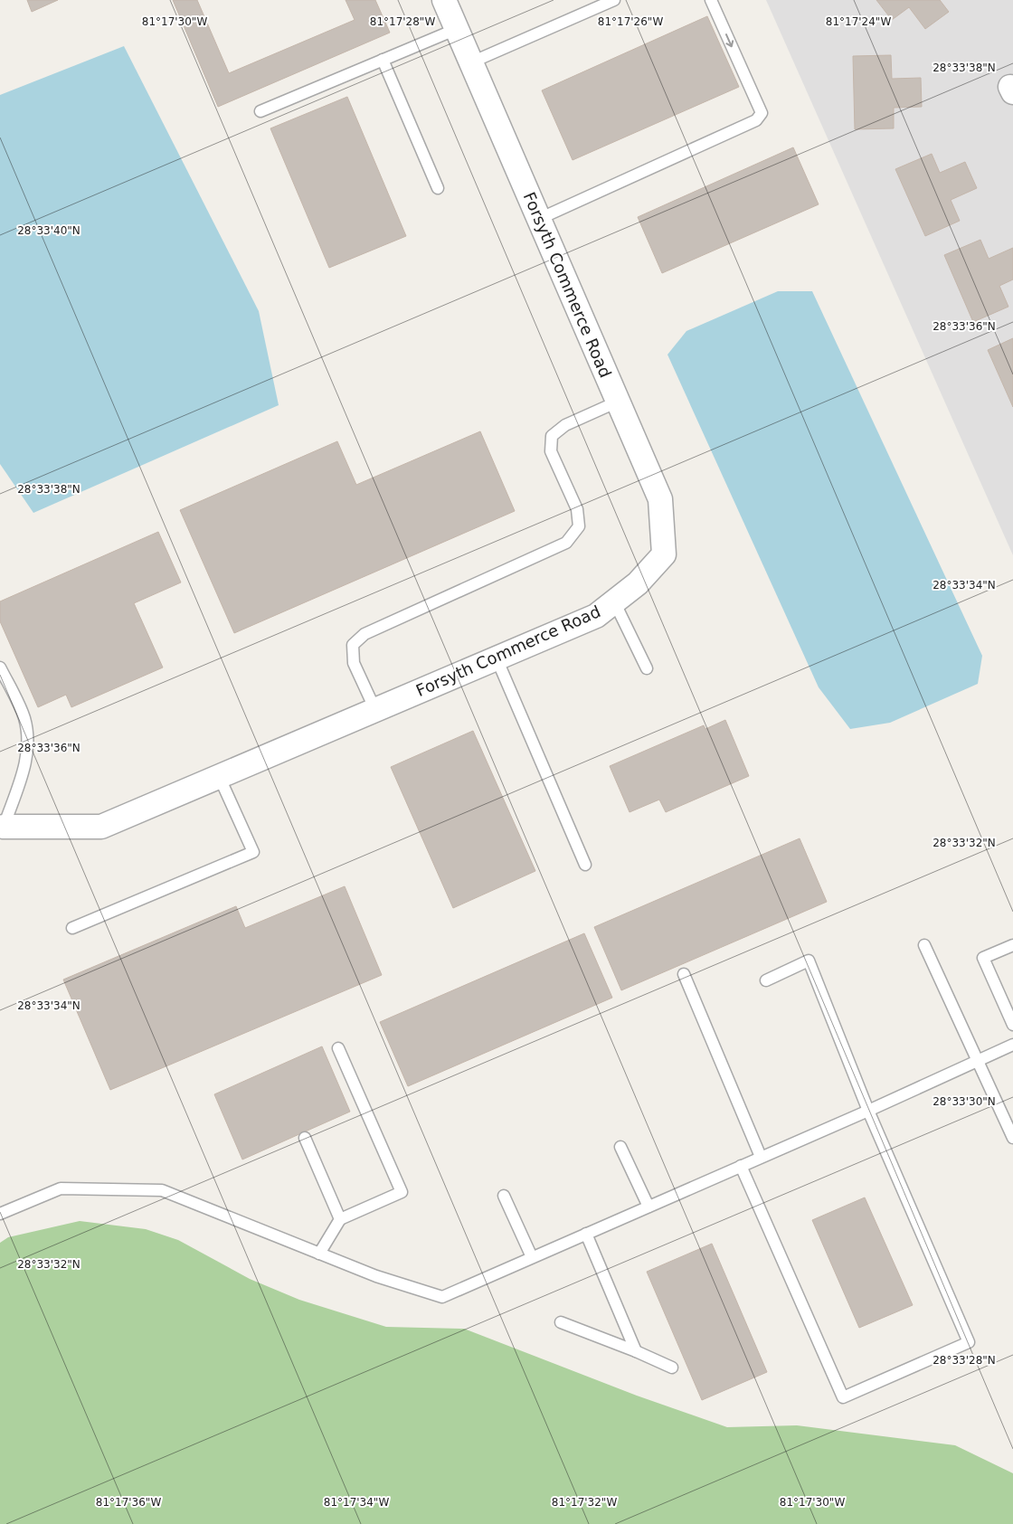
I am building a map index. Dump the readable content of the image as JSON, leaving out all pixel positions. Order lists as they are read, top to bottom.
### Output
{
  "streets": {
    "street": ["Forsyth Commerce Road"]
  },
  "coordinates": [
    "81°17'30\"W",
    "81°17'28\"W",
    "81°17'26\"W",
    "81°17'24\"W",
    "28°33'38\"N",
    "28°33'40\"N",
    "28°33'36\"N",
    "28°33'34\"N",
    "28°33'32\"N",
    "28°33'30\"N",
    "28°33'28\"N",
    "81°17'36\"W",
    "81°17'34\"W",
    "81°17'32\"W"
  ]
}
